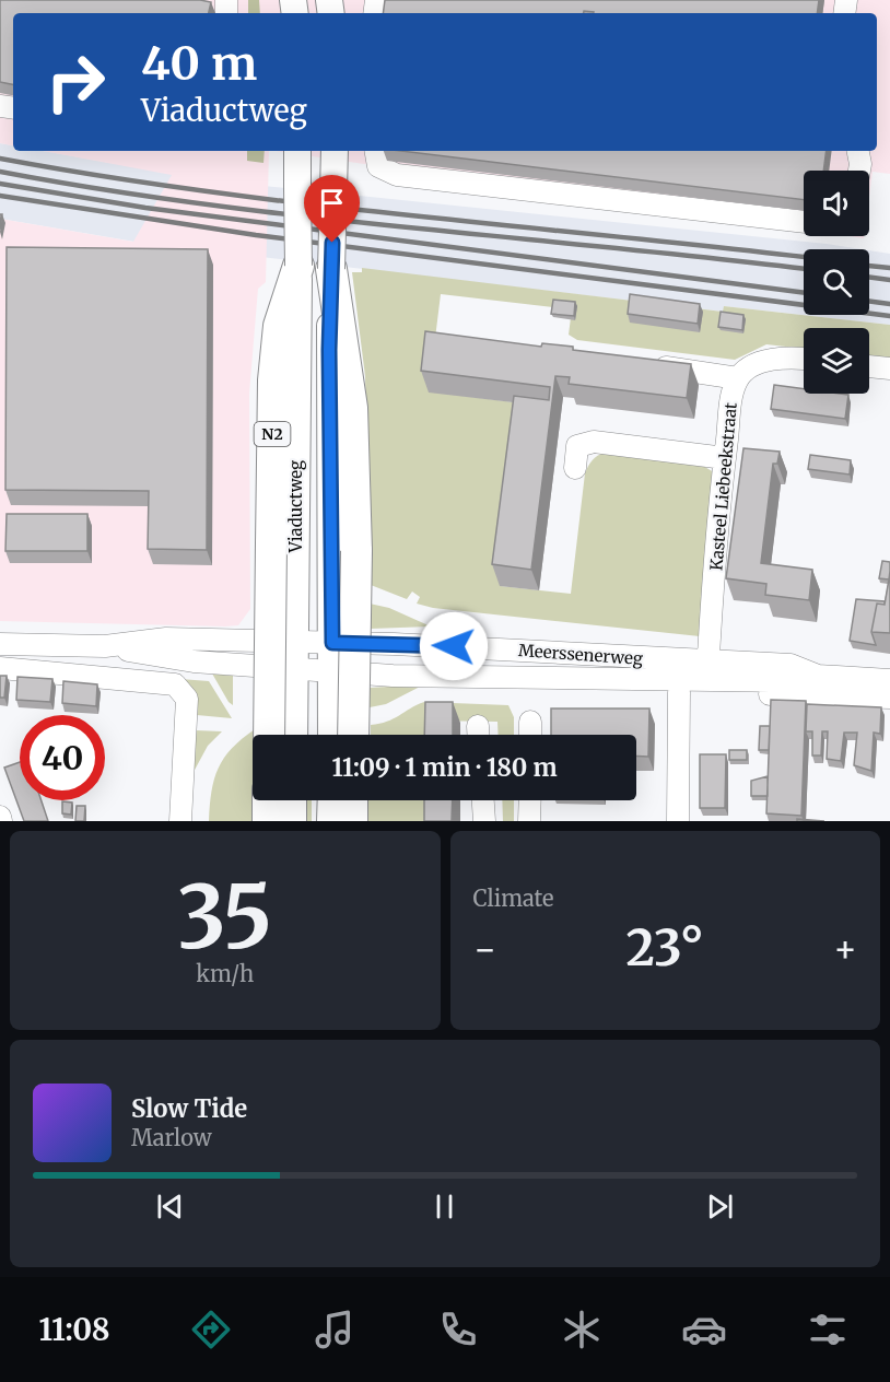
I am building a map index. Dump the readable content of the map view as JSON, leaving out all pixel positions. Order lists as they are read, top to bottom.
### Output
{
  "streets": {
    "highway": ["N2"],
    "main road": ["Viaductweg"],
    "street": ["Kasteel Liebeekstraat", "Meerssenerweg"]
  },
  "crossings": [
    ["N2", "Viaductweg"],
    ["Kasteel Liebeekstraat", "Meerssenerweg"],
    ["Viaductweg", "Meerssenerweg"]
  ],
  "page": {
    "turn": ["40 m", "Viaductweg"],
    "limit": "40",
    "trip": "11:09 · 1 min · 180 m",
    "tile": [
      ["35", "km/h"],
      "Climate"
    ],
    "heat": ["−", "23°", "+"],
    "song": ["Slow Tide", "Marlow"],
    "tabs": "11:08"
  }
}
